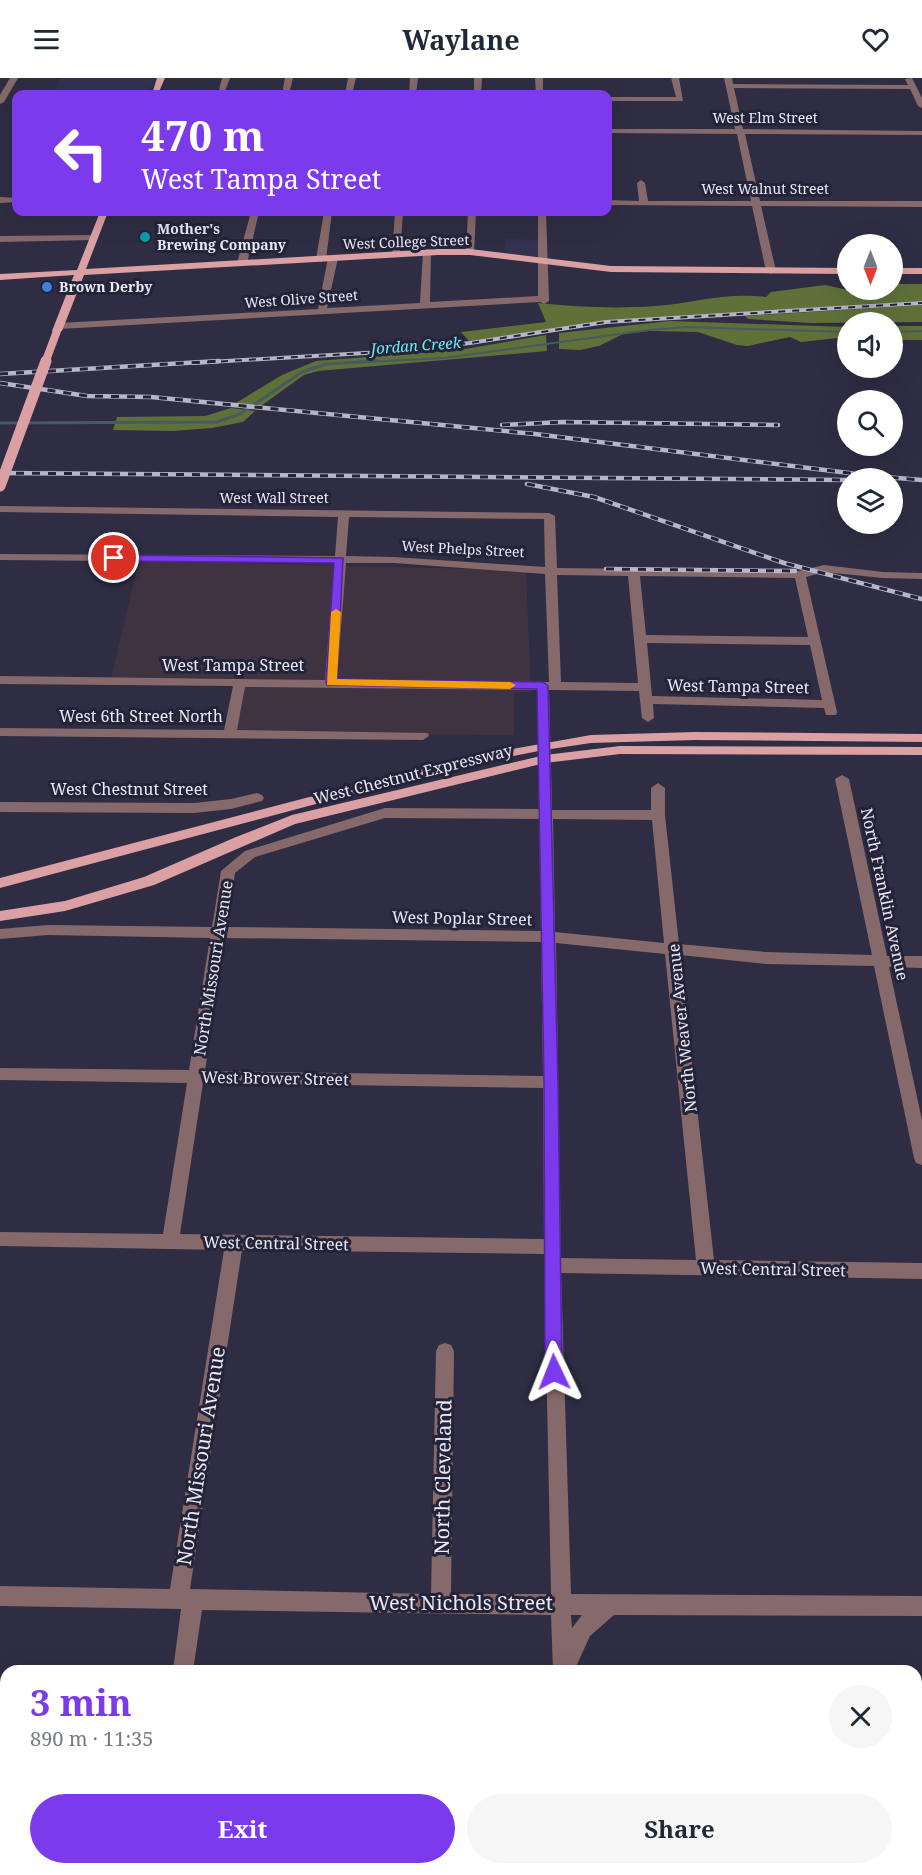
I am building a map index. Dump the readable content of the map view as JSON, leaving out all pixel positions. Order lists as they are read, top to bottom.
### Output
{
  "streets": {
    "main road": ["West College Street", "West Chestnut Expressway"],
    "street": [
      "West Elm Street",
      "West Walnut Street",
      "West Olive Street",
      "West Wall Street",
      "West Phelps Street",
      "West Tampa Street",
      "West 6th Street North",
      "West Chestnut Street",
      "North Franklin Avenue",
      "West Poplar Street",
      "North Missouri Avenue",
      "North Weaver Avenue",
      "West Brower Street",
      "West Central Street",
      "North Cleveland",
      "West Nichols Street"
    ]
  },
  "crossings": [
    ["West College Street", "West Olive Street"],
    ["West Wall Street", "West Phelps Street"],
    ["West Tampa Street", "West 6th Street North"],
    ["North Franklin Avenue", "West Poplar Street"],
    ["West Poplar Street", "North Missouri Avenue"],
    ["West Poplar Street", "North Weaver Avenue"],
    ["North Missouri Avenue", "West Brower Street"],
    ["North Missouri Avenue", "West Central Street"],
    ["North Missouri Avenue", "West Nichols Street"],
    ["North Weaver Avenue", "West Central Street"],
    ["North Cleveland", "West Nichols Street"]
  ],
  "water": ["Jordan Creek"],
  "places": ["Mother's Brewing Company", "Brown Derby"],
  "north": "bottom",
  "page": {
    "header": "Waylane",
    "turn": ["470 m", "West Tampa Street"],
    "heading": ["3 min", "890 m · 11:35"],
    "buttons": ["Exit", "Share"]
  }
}
